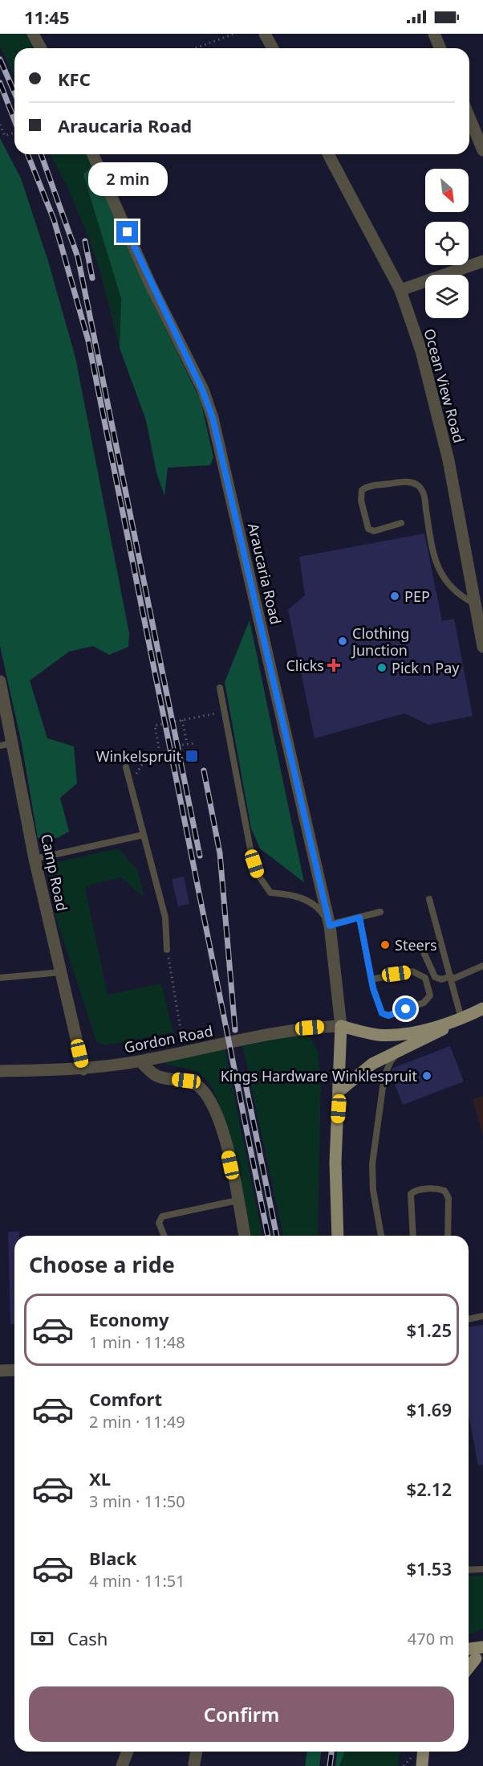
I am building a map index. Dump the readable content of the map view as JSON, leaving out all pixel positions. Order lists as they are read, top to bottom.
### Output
{
  "streets": {
    "street": [
      "Ocean View Road",
      "Araucaria Road",
      "Camp Road",
      "Gordon Road"
    ]
  },
  "crossings": [
    ["Araucaria Road", "Gordon Road"],
    ["Camp Road", "Gordon Road"]
  ],
  "places": {
    "other": [
      "PEP",
      "Clothing Junction",
      "Pick n Pay",
      "Steers",
      "Kings Hardware Winklespruit"
    ],
    "health": ["Clicks"],
    "transit": ["Winkelspruit"]
  },
  "north": "bottom right",
  "page": {
    "status": "11:45",
    "banner": ["KFC", "Araucaria Road"],
    "bubble": "2 min",
    "heading": "Choose a ride",
    "list": [
      {
        "name": "Economy",
        "note": "1 min · 11:48",
        "value": "$1.25"
      },
      {
        "name": "Comfort",
        "note": "2 min · 11:49",
        "value": "$1.69"
      },
      {
        "name": "XL",
        "note": "3 min · 11:50",
        "value": "$2.12"
      },
      {
        "name": "Black",
        "note": "4 min · 11:51",
        "value": "$1.53"
      }
    ],
    "pay": ["Cash", "470 m"],
    "buttons": "Confirm"
  }
}
